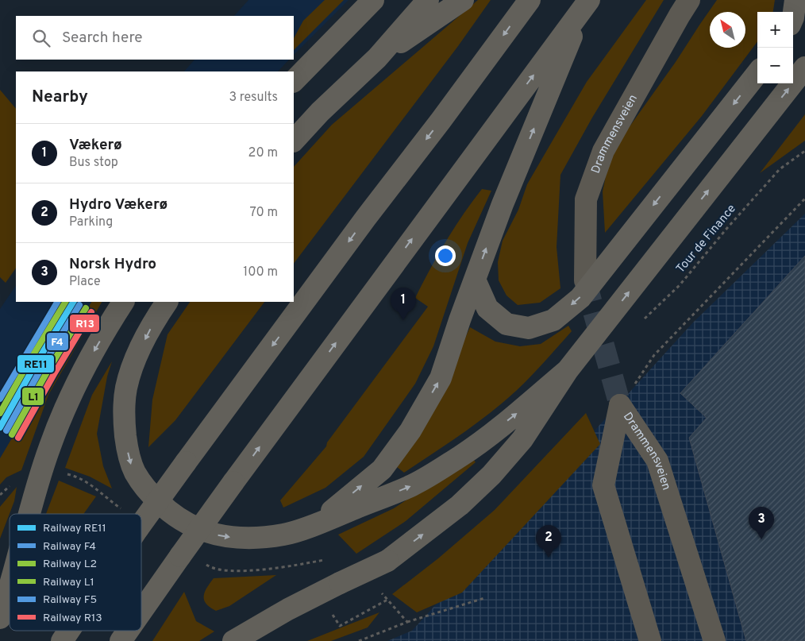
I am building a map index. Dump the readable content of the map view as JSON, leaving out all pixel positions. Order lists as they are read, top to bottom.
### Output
{
  "streets": {
    "lane": ["Drammensveien"],
    "path": ["Tour de Finance"]
  },
  "lines": [
    "rail line RE11",
    "rail line L2",
    "rail line F5",
    "rail line F4",
    "rail line L1",
    "rail line R13"
  ],
  "legend": [
    "Railway RE11",
    "Railway F4",
    "Railway L2",
    "Railway L1",
    "Railway F5",
    "Railway R13"
  ],
  "north": "top left",
  "page": {
    "map_buttons": ["+", "−"],
    "search": "Search here",
    "heading": ["Nearby", "3 results"],
    "list": [
      {
        "mark": "1",
        "name": "Vækerø",
        "note": "Bus stop",
        "value": "20 m"
      },
      {
        "mark": "2",
        "name": "Hydro Vækerø",
        "note": "Parking",
        "value": "70 m"
      },
      {
        "mark": "3",
        "name": "Norsk Hydro",
        "note": "Place",
        "value": "100 m"
      }
    ],
    "pins": ["1", "3", "2"]
  }
}
